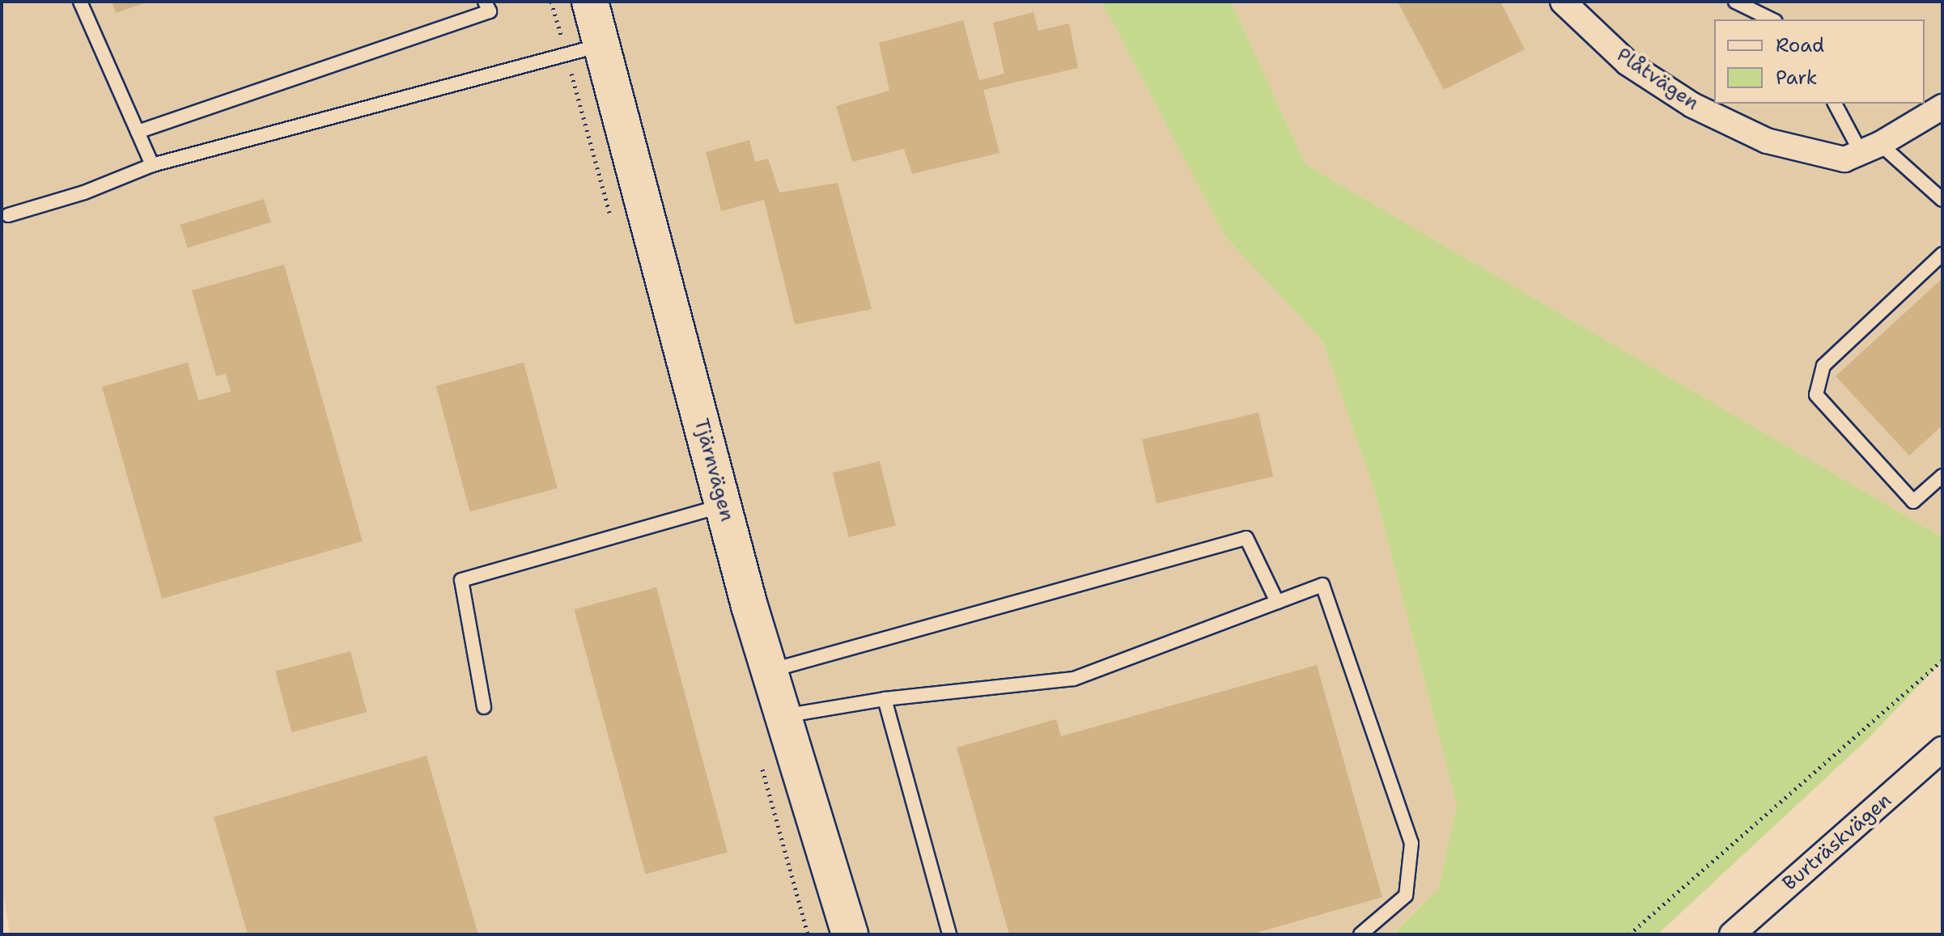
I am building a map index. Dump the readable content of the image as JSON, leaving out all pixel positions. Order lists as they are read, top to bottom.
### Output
{
  "streets": {
    "street": ["Plåtvägen", "Tjärnvägen", "Burträskvägen"]
  },
  "legend": ["Road", "Park"]
}
